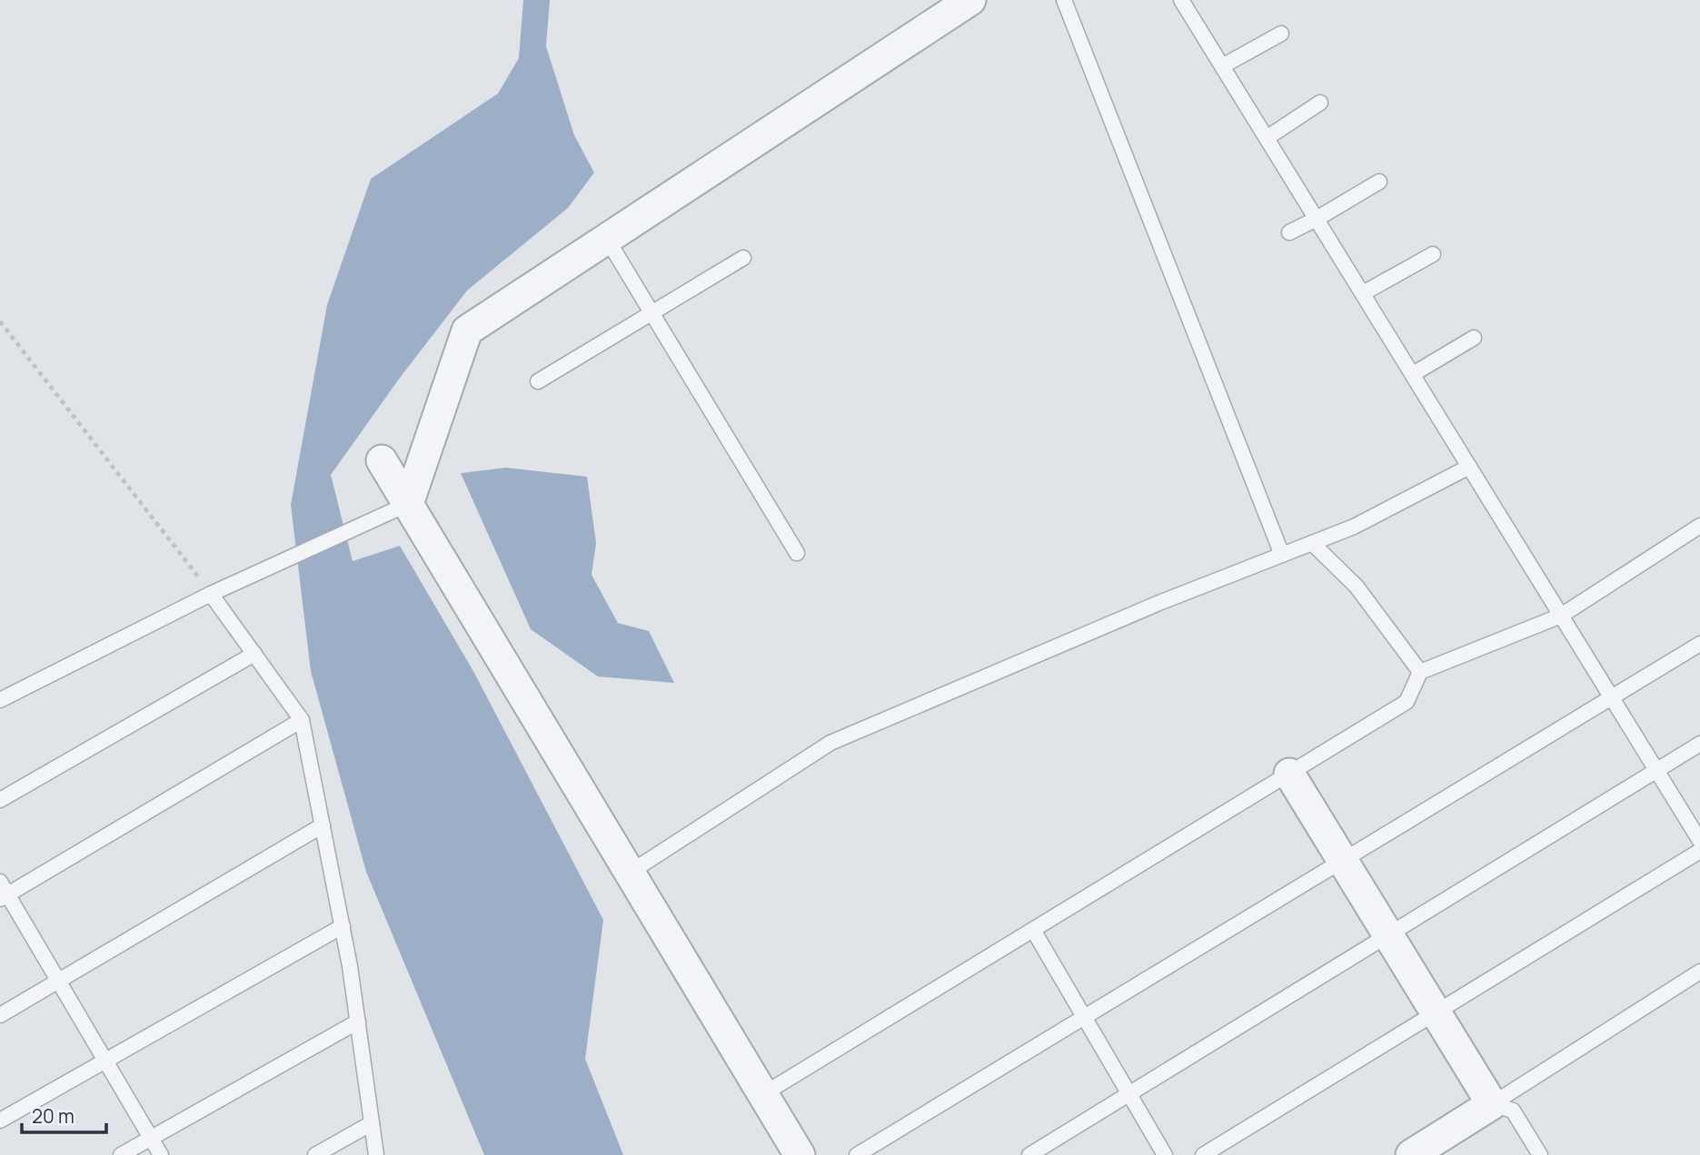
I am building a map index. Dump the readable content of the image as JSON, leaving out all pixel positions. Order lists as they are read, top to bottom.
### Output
{
  "scale_bar": "20 m"
}
